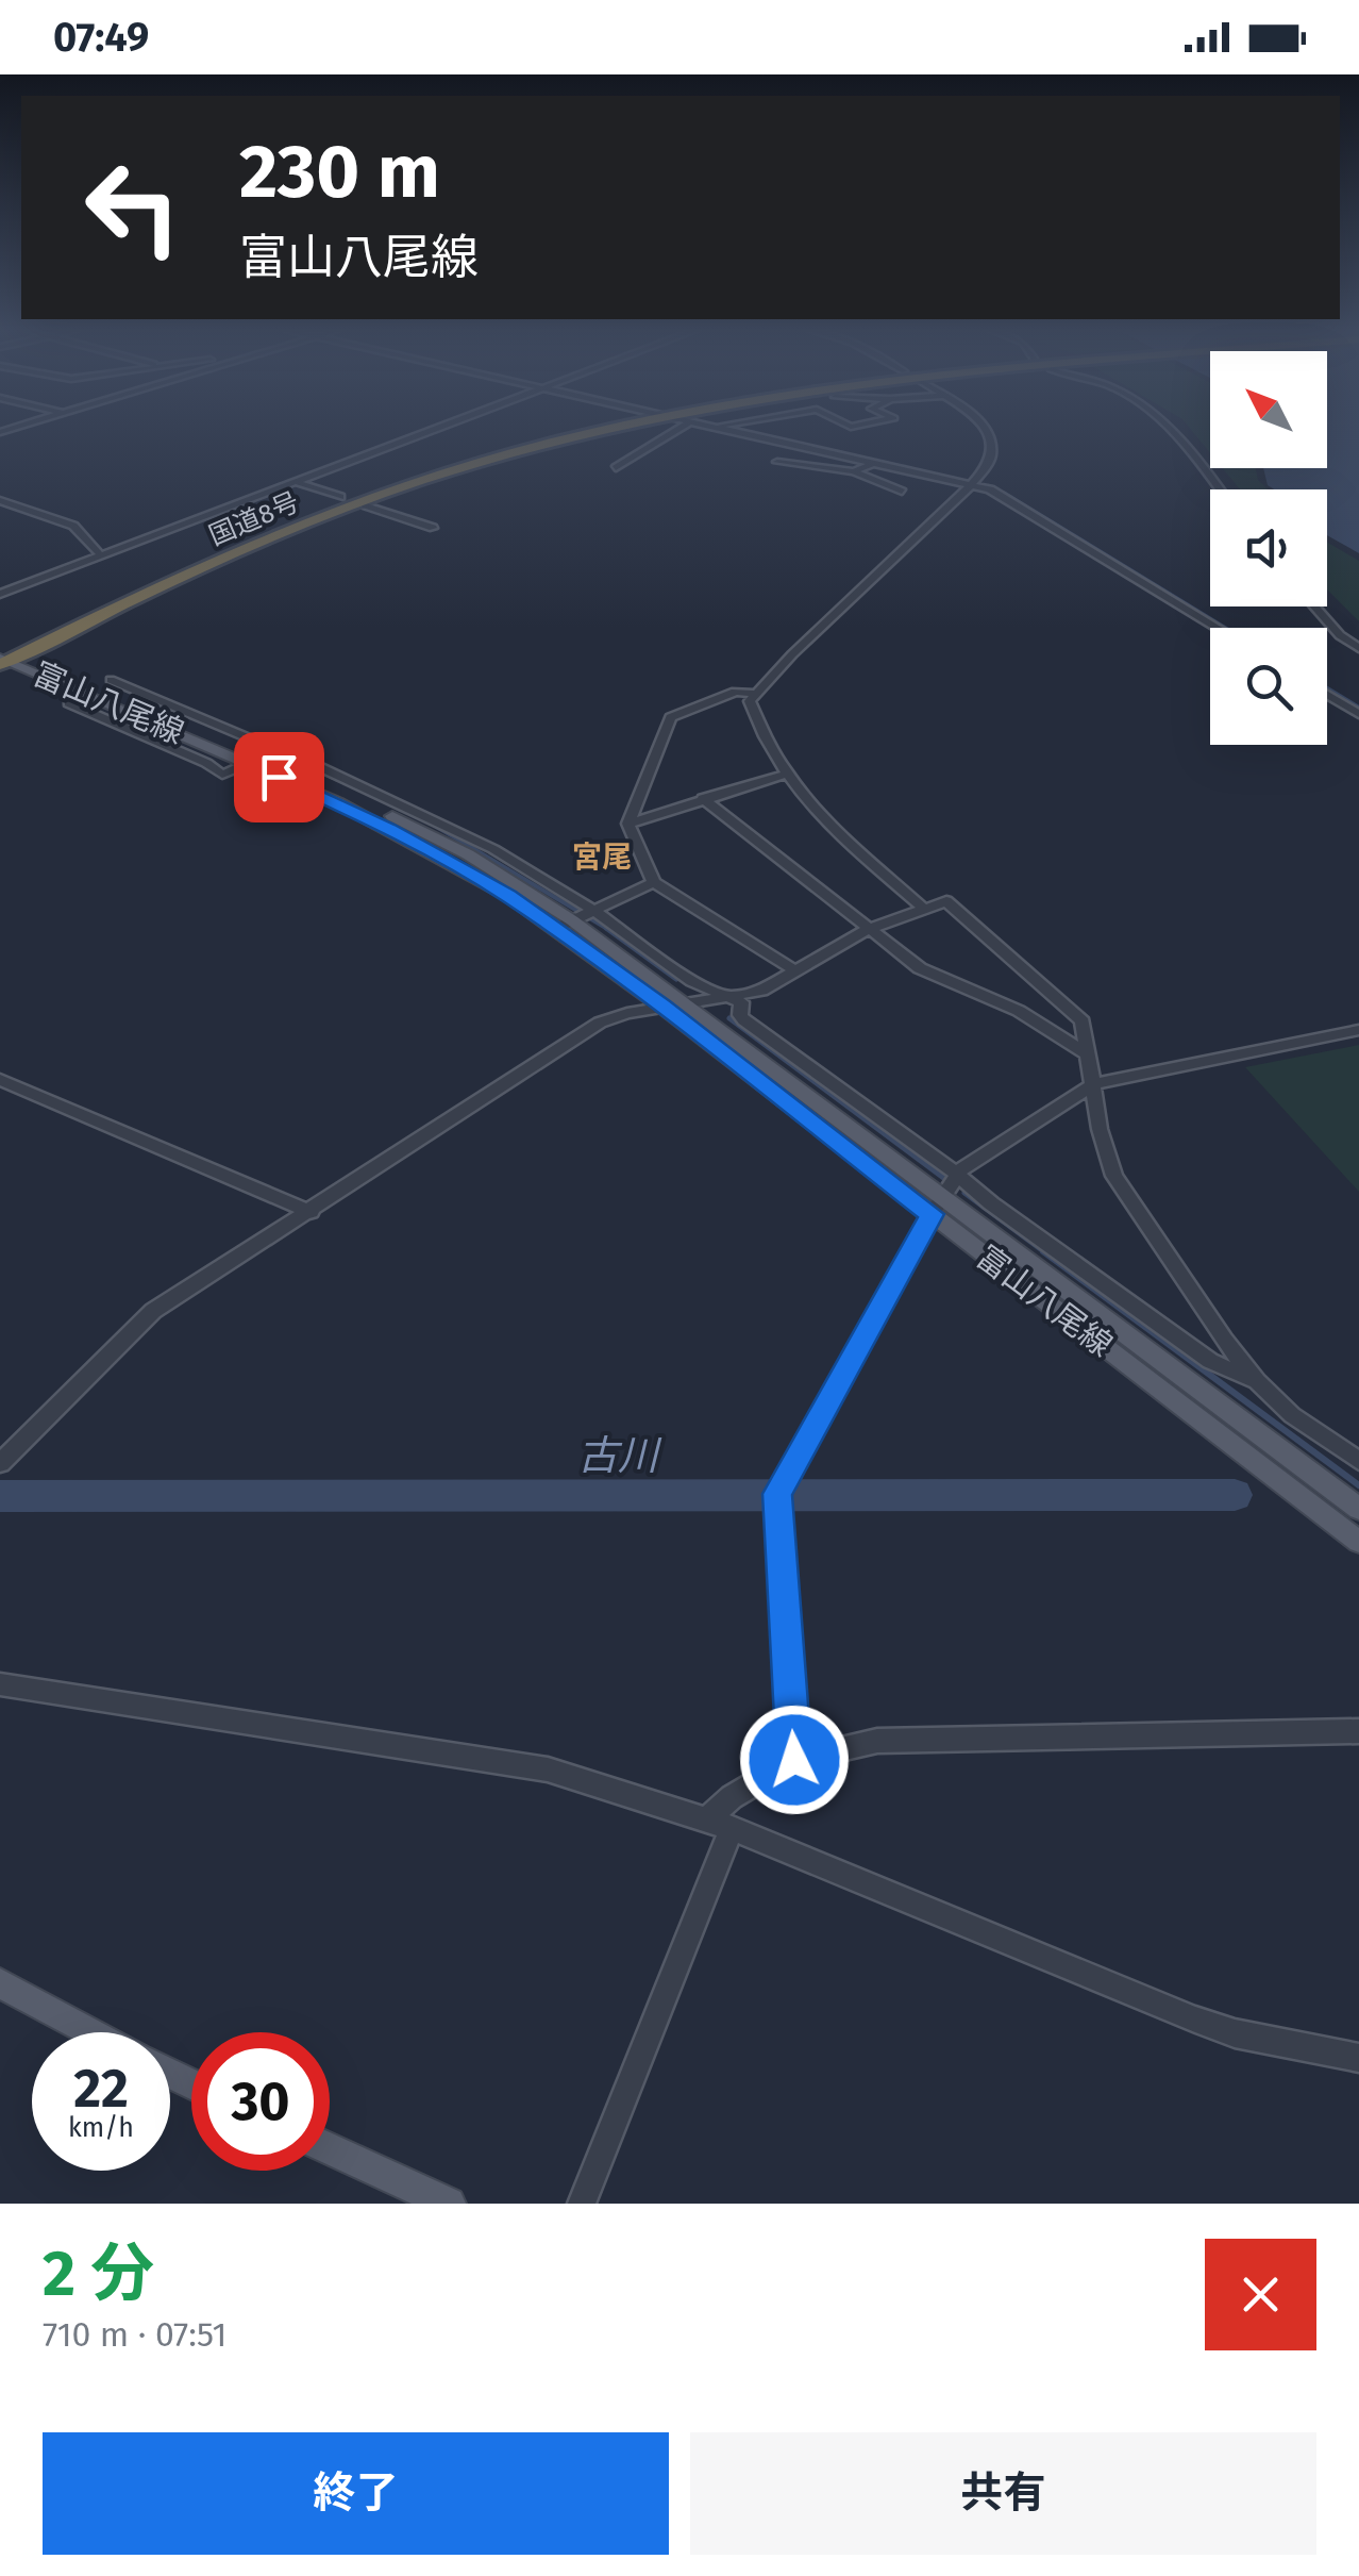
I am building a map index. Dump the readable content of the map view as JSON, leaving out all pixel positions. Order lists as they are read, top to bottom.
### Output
{
  "streets": {
    "highway": ["国道8号"],
    "main road": ["富山八尾線"]
  },
  "crossings": [
    ["国道8号", "富山八尾線"]
  ],
  "districts": ["宮尾"],
  "water": ["古川"],
  "north": "top left",
  "page": {
    "status": "07:49",
    "turn": ["230 m", "富山八尾線"],
    "speed": "22 km/h",
    "limit": "30",
    "heading": ["2 分", "710 m · 07:51"],
    "buttons": ["終了", "共有"]
  }
}
